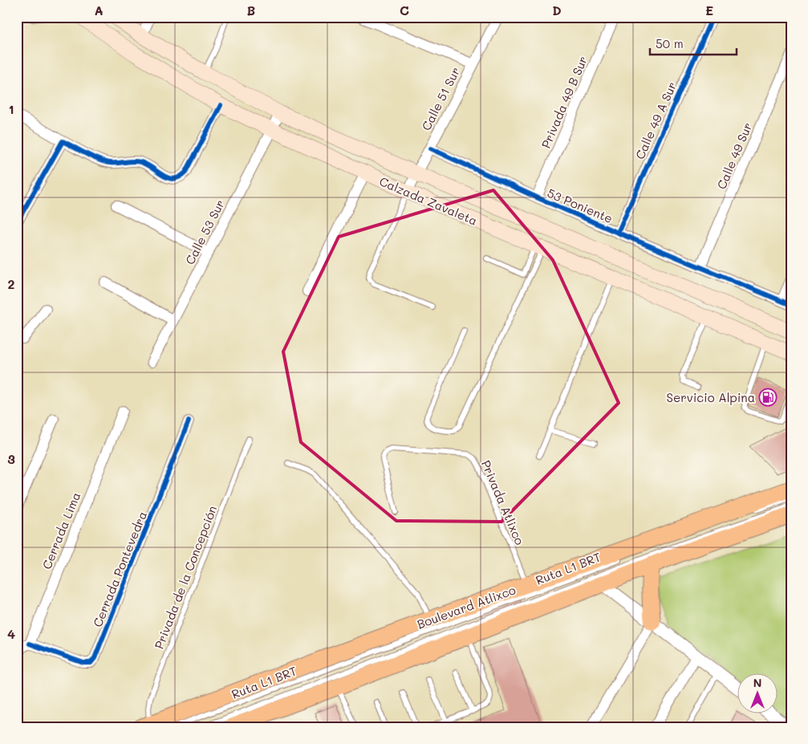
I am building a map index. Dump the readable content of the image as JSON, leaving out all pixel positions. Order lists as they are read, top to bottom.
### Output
{
  "streets": {
    "main road": ["Calzada Zavaleta", "Boulevard Atlixco"],
    "street": [
      "Calle 51 Sur",
      "Privada 49 B Sur",
      "Calle 49 A Sur",
      "Calle 49 Sur",
      "53 Poniente",
      "Calle 53 Sur",
      "Cerrada Lima",
      "Cerrada Pontevedra"
    ],
    "lane": ["Privada Atlixco", "Ruta L1 BRT", "Privada de la Concepción"]
  },
  "crossings": [
    ["Calle 51 Sur", "Calzada Zavaleta"],
    ["Calle 51 Sur", "53 Poniente"],
    ["Privada 49 B Sur", "53 Poniente"],
    ["Calle 49 A Sur", "53 Poniente"],
    ["Calle 49 Sur", "53 Poniente"],
    ["Calzada Zavaleta", "Calle 53 Sur"],
    ["Privada Atlixco", "Boulevard Atlixco"],
    ["Cerrada Lima", "Cerrada Pontevedra"],
    ["Ruta L1 BRT", "Boulevard Atlixco"],
    ["Privada de la Concepción", "Boulevard Atlixco"]
  ],
  "places": {
    "fuel station": ["Servicio Alpina"]
  },
  "scale_bar": "50 m",
  "north": "top",
  "grid": {
    "columns": [
      "A",
      "B",
      "C",
      "D",
      "E"
    ],
    "rows": [
      "1",
      "2",
      "3",
      "4"
    ]
  }
}
